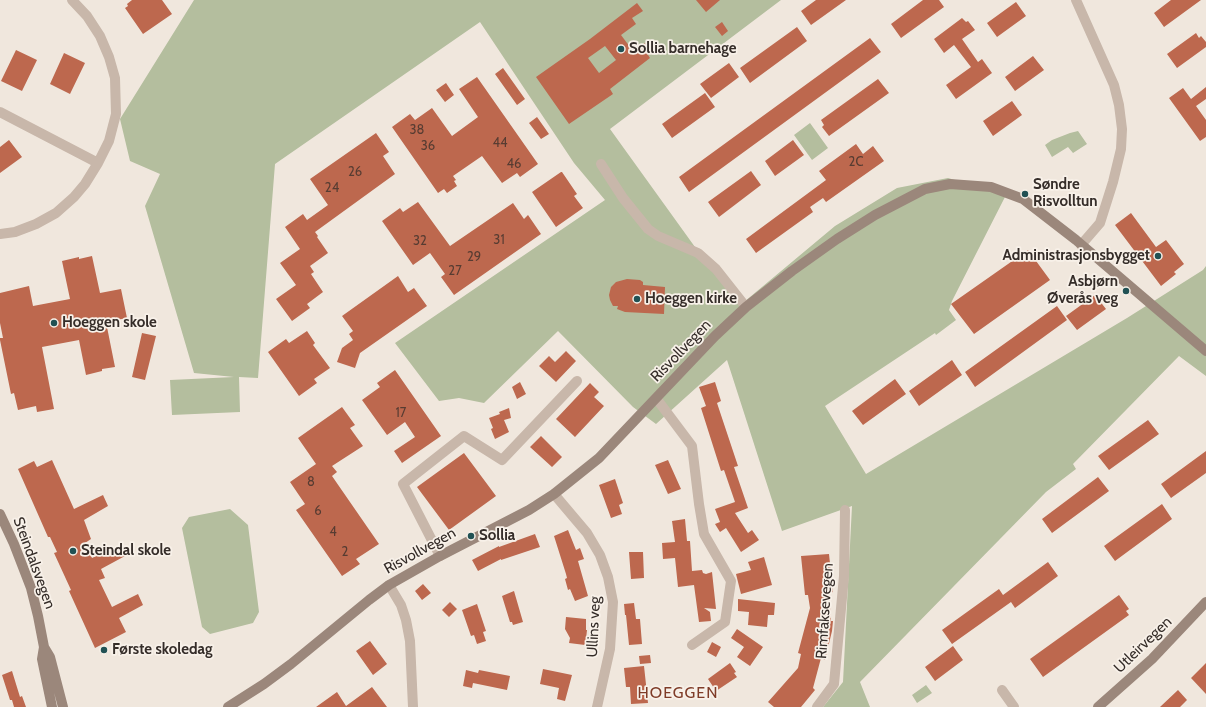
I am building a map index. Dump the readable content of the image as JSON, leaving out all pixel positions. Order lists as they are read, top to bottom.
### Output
{
  "streets": {
    "street": [
      "Risvollvegen",
      "Steindalsvegen",
      "Rimfaksevegen",
      "Ullins veg",
      "Utleirvegen"
    ]
  },
  "crossings": [
    ["Risvollvegen", "Ullins veg"]
  ],
  "districts": ["HOEGGEN"],
  "places": [
    "Sollia barnehage",
    "Søndre Risvolltun",
    "Administrasjonsbygget",
    "Asbjørn Øverås veg",
    "Hoeggen kirke",
    "Hoeggen skole",
    "Sollia",
    "Steindal skole",
    "Første skoledag"
  ],
  "house_numbers": [
    "38",
    "44",
    "36",
    "2C",
    "46",
    "26",
    "24",
    "31",
    "32",
    "29",
    "27",
    "17",
    "8",
    "6",
    "4",
    "2"
  ]
}
